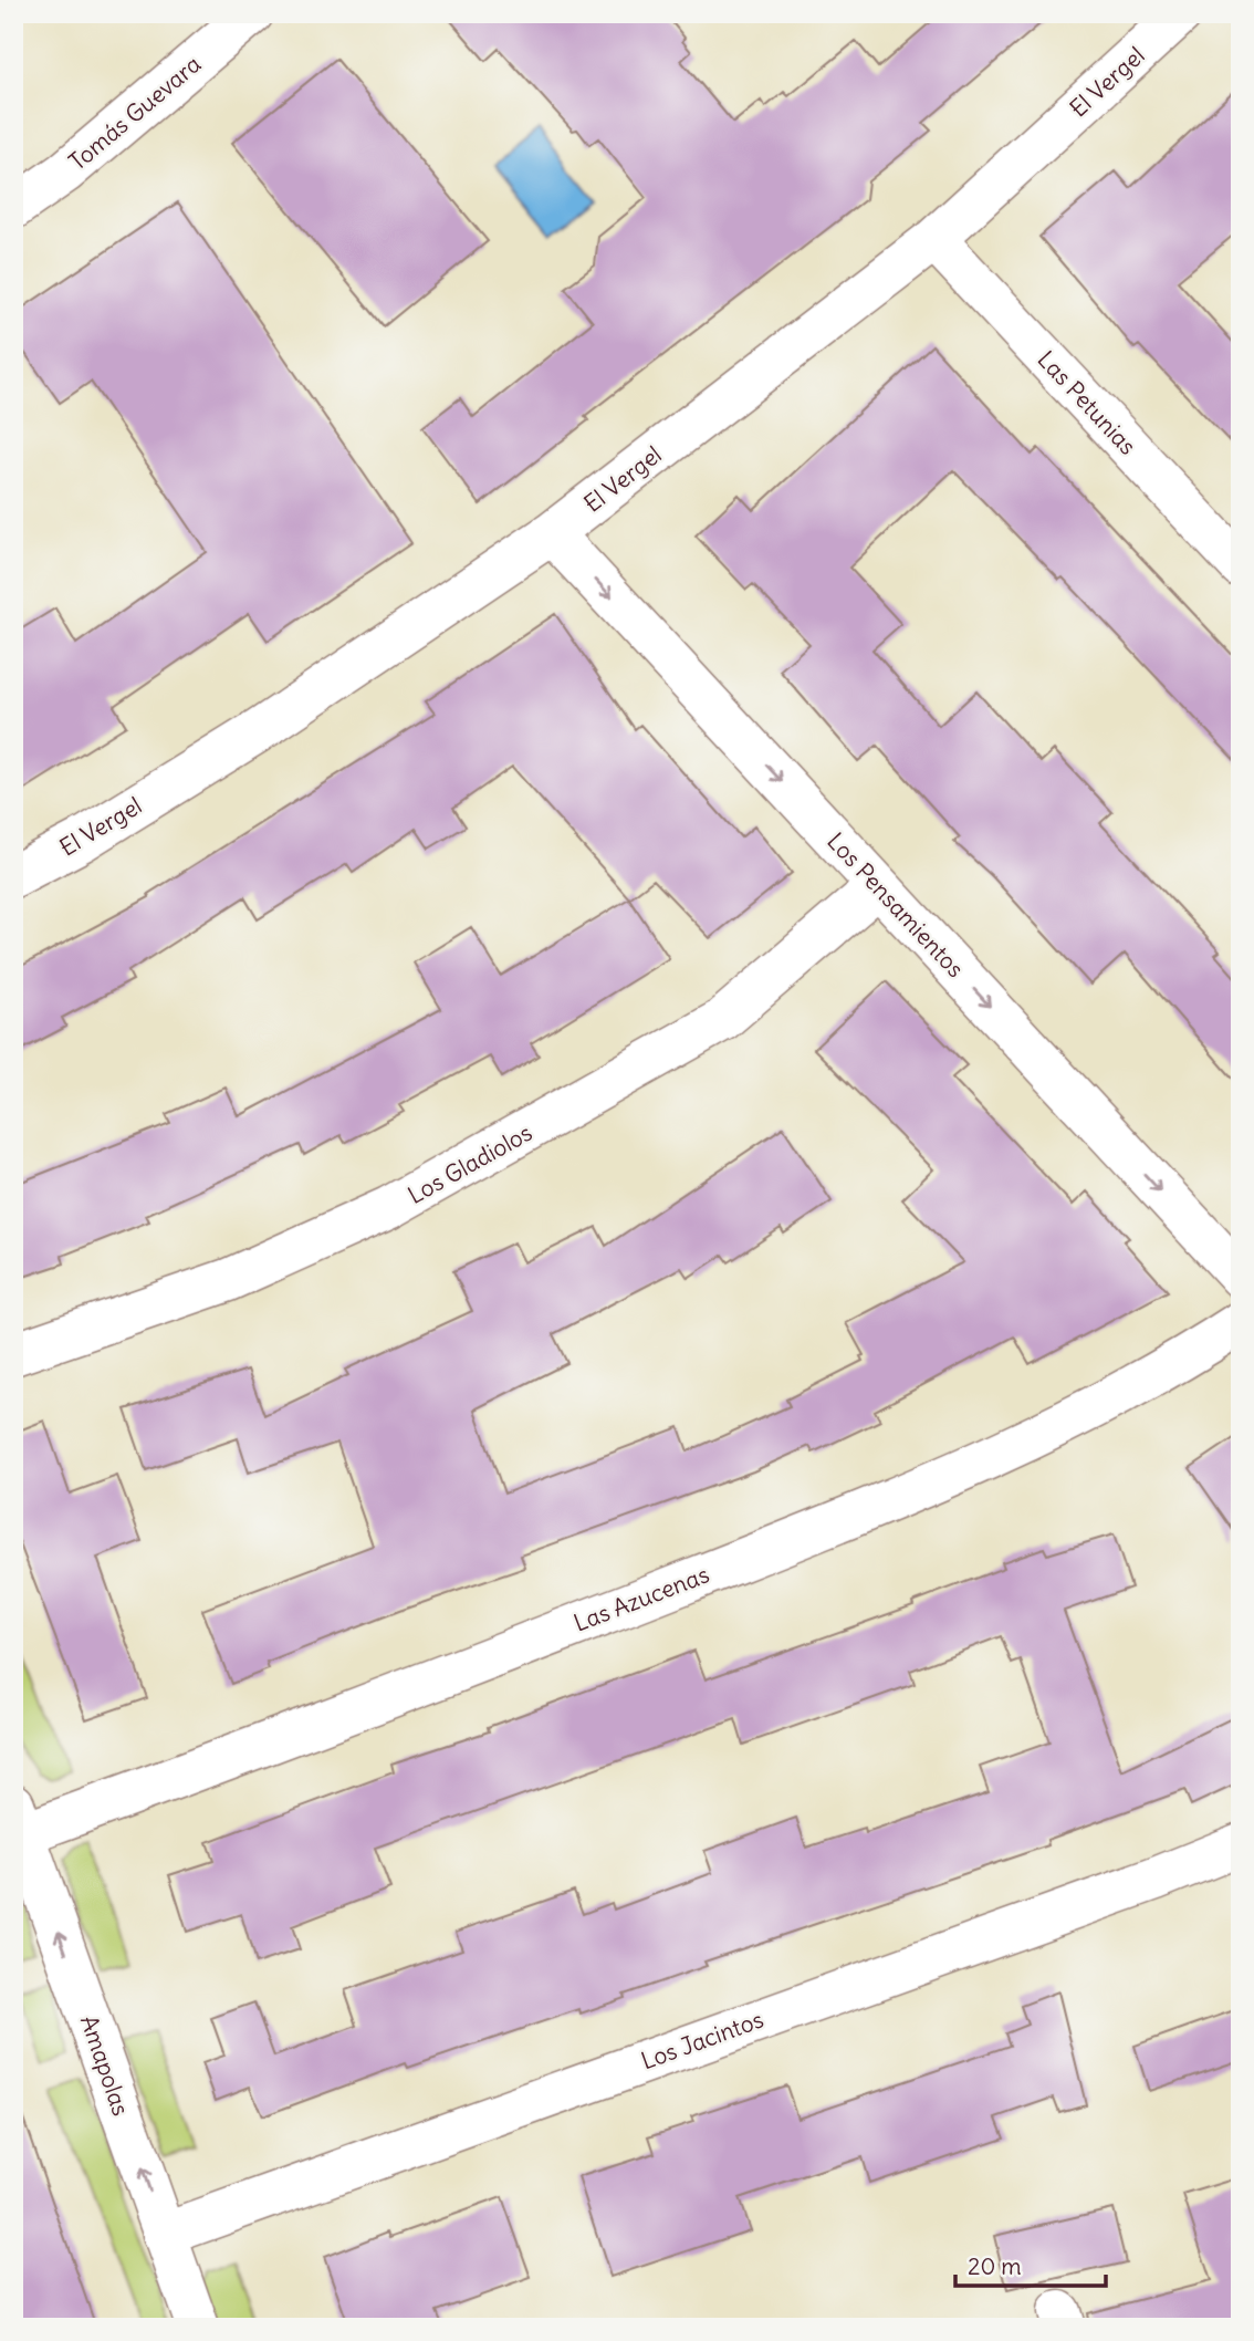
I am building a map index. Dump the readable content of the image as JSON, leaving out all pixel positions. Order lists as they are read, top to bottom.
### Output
{
  "streets": {
    "street": [
      "El Vergel",
      "Tomás Guevara",
      "Las Petunias",
      "Los Pensamientos",
      "Los Gladiolos",
      "Las Azucenas",
      "Los Jacintos",
      "Amapolas"
    ]
  },
  "crossings": [
    ["El Vergel", "Las Petunias"],
    ["El Vergel", "Los Pensamientos"],
    ["Los Pensamientos", "Los Gladiolos"],
    ["Las Azucenas", "Amapolas"],
    ["Los Jacintos", "Amapolas"]
  ],
  "one_way": ["Los Pensamientos", "Amapolas"],
  "scale_bar": "20 m"
}
